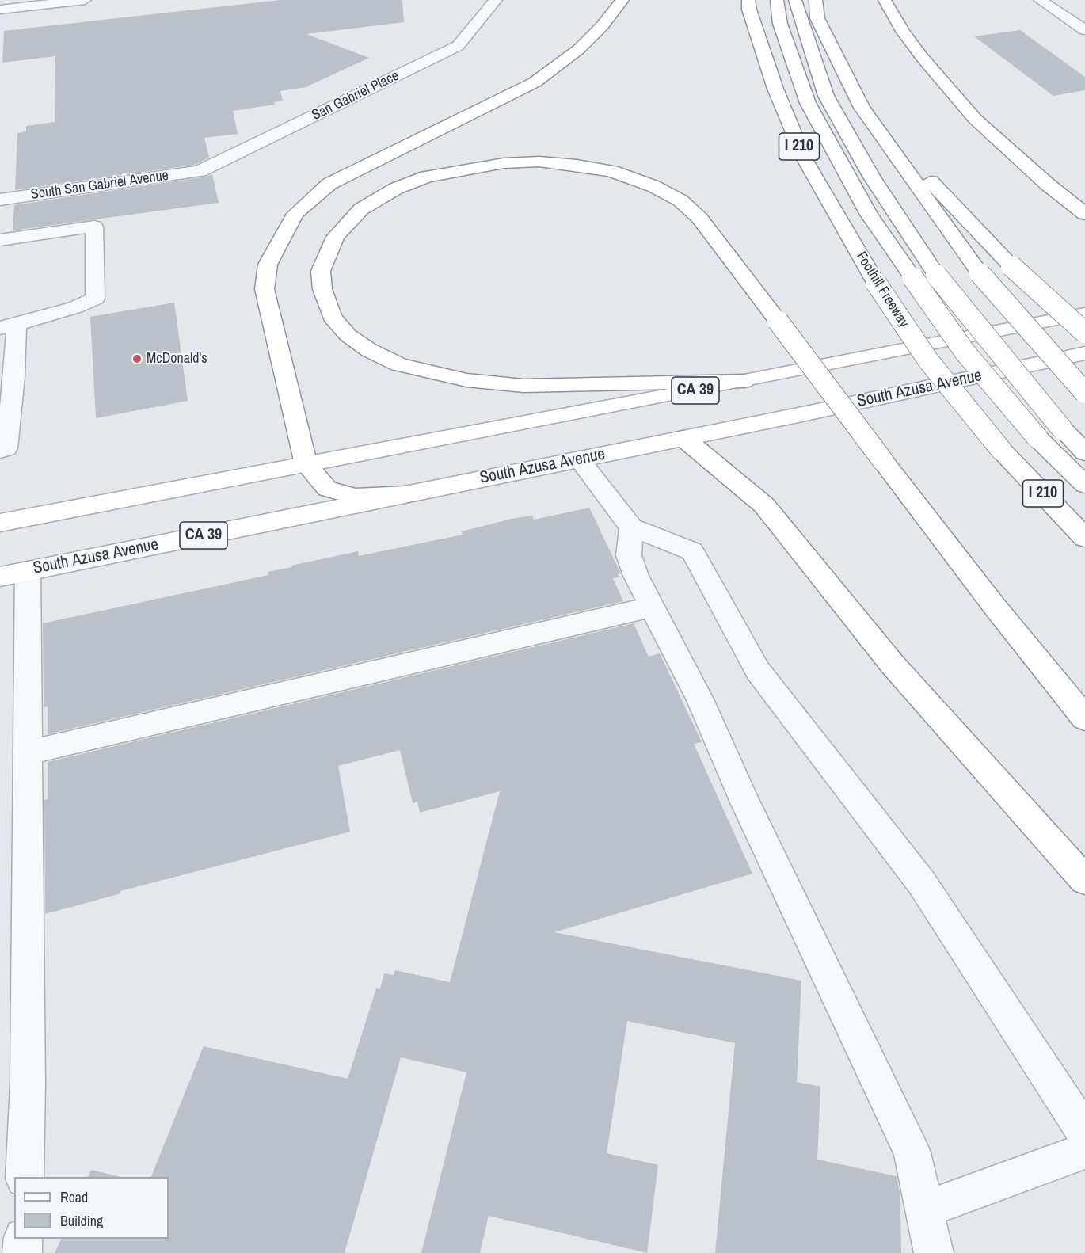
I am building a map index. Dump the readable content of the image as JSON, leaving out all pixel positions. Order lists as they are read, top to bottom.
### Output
{
  "streets": {
    "main road": [
      "I 210",
      "Foothill Freeway",
      "South Azusa Avenue",
      "CA 39"
    ],
    "street": ["San Gabriel Place", "South San Gabriel Avenue"]
  },
  "crossings": [
    ["San Gabriel Place", "South San Gabriel Avenue"]
  ],
  "places": ["McDonald's"],
  "legend": ["Road", "Building"]
}
